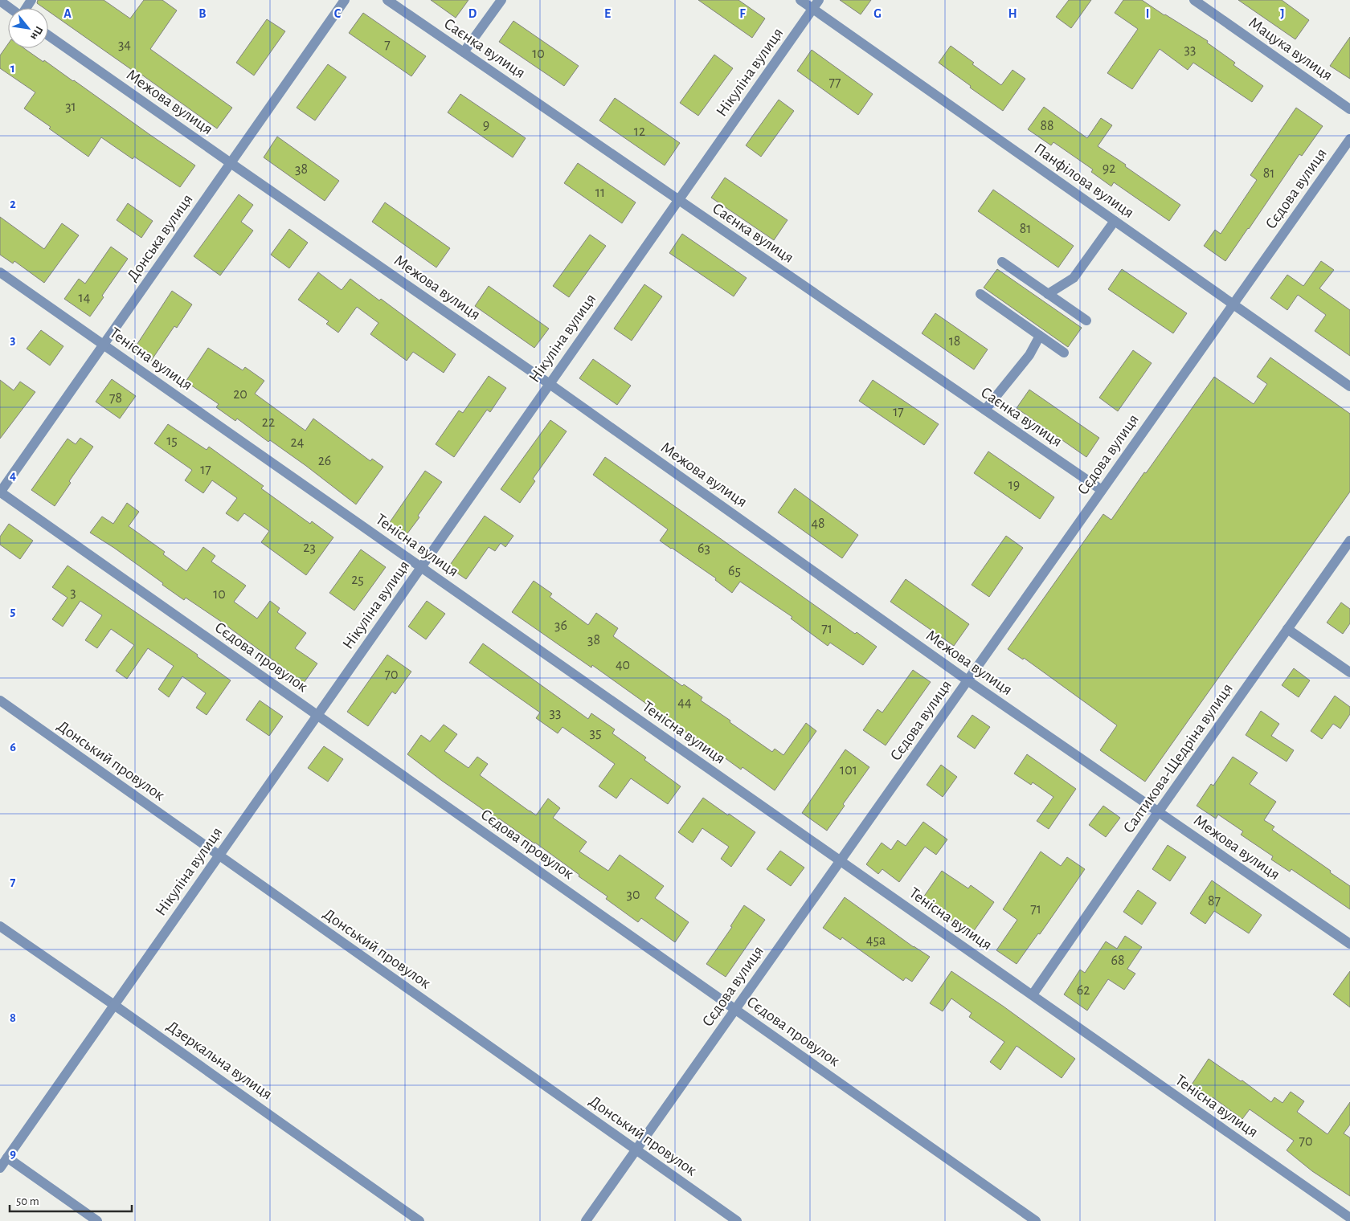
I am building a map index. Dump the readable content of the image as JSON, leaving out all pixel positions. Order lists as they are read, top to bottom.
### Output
{
  "streets": {
    "street": [
      "Саєнка вулиця",
      "Мацука вулиця",
      "Нікуліна вулиця",
      "Межова вулиця",
      "Панфілова вулиця",
      "Сєдова вулиця",
      "Донська вулиця",
      "Тенісна вулиця",
      "Сєдова провулок",
      "Салтикова-Щедріна вулиця",
      "Донський провулок",
      "Дзеркальна вулиця"
    ]
  },
  "crossings": [
    ["Саєнка вулиця", "Нікуліна вулиця"],
    ["Саєнка вулиця", "Сєдова вулиця"],
    ["Нікуліна вулиця", "Межова вулиця"],
    ["Нікуліна вулиця", "Панфілова вулиця"],
    ["Нікуліна вулиця", "Тенісна вулиця"],
    ["Нікуліна вулиця", "Сєдова провулок"],
    ["Нікуліна вулиця", "Донський провулок"],
    ["Нікуліна вулиця", "Дзеркальна вулиця"],
    ["Межова вулиця", "Сєдова вулиця"],
    ["Межова вулиця", "Донська вулиця"],
    ["Межова вулиця", "Салтикова-Щедріна вулиця"],
    ["Панфілова вулиця", "Сєдова вулиця"],
    ["Сєдова вулиця", "Тенісна вулиця"],
    ["Сєдова вулиця", "Сєдова провулок"],
    ["Сєдова вулиця", "Донський провулок"],
    ["Донська вулиця", "Тенісна вулиця"],
    ["Донська вулиця", "Сєдова провулок"],
    ["Тенісна вулиця", "Салтикова-Щедріна вулиця"]
  ],
  "house_numbers": [
    "34",
    "7",
    "33",
    "10",
    "77",
    "31",
    "9",
    "88",
    "12",
    "92",
    "38",
    "81",
    "11",
    "81",
    "14",
    "18",
    "20",
    "78",
    "17",
    "22",
    "15",
    "24",
    "26",
    "17",
    "19",
    "48",
    "23",
    "63",
    "65",
    "25",
    "3",
    "10",
    "36",
    "71",
    "38",
    "40",
    "70",
    "44",
    "33",
    "35",
    "101",
    "30",
    "87",
    "71",
    "45а",
    "68",
    "62",
    "70"
  ],
  "scale_bar": "50 m",
  "north": "bottom right",
  "grid": {
    "columns": [
      "A",
      "B",
      "C",
      "D",
      "E",
      "F",
      "G",
      "H",
      "I",
      "J"
    ],
    "rows": [
      "1",
      "2",
      "3",
      "4",
      "5",
      "6",
      "7",
      "8",
      "9"
    ]
  }
}
